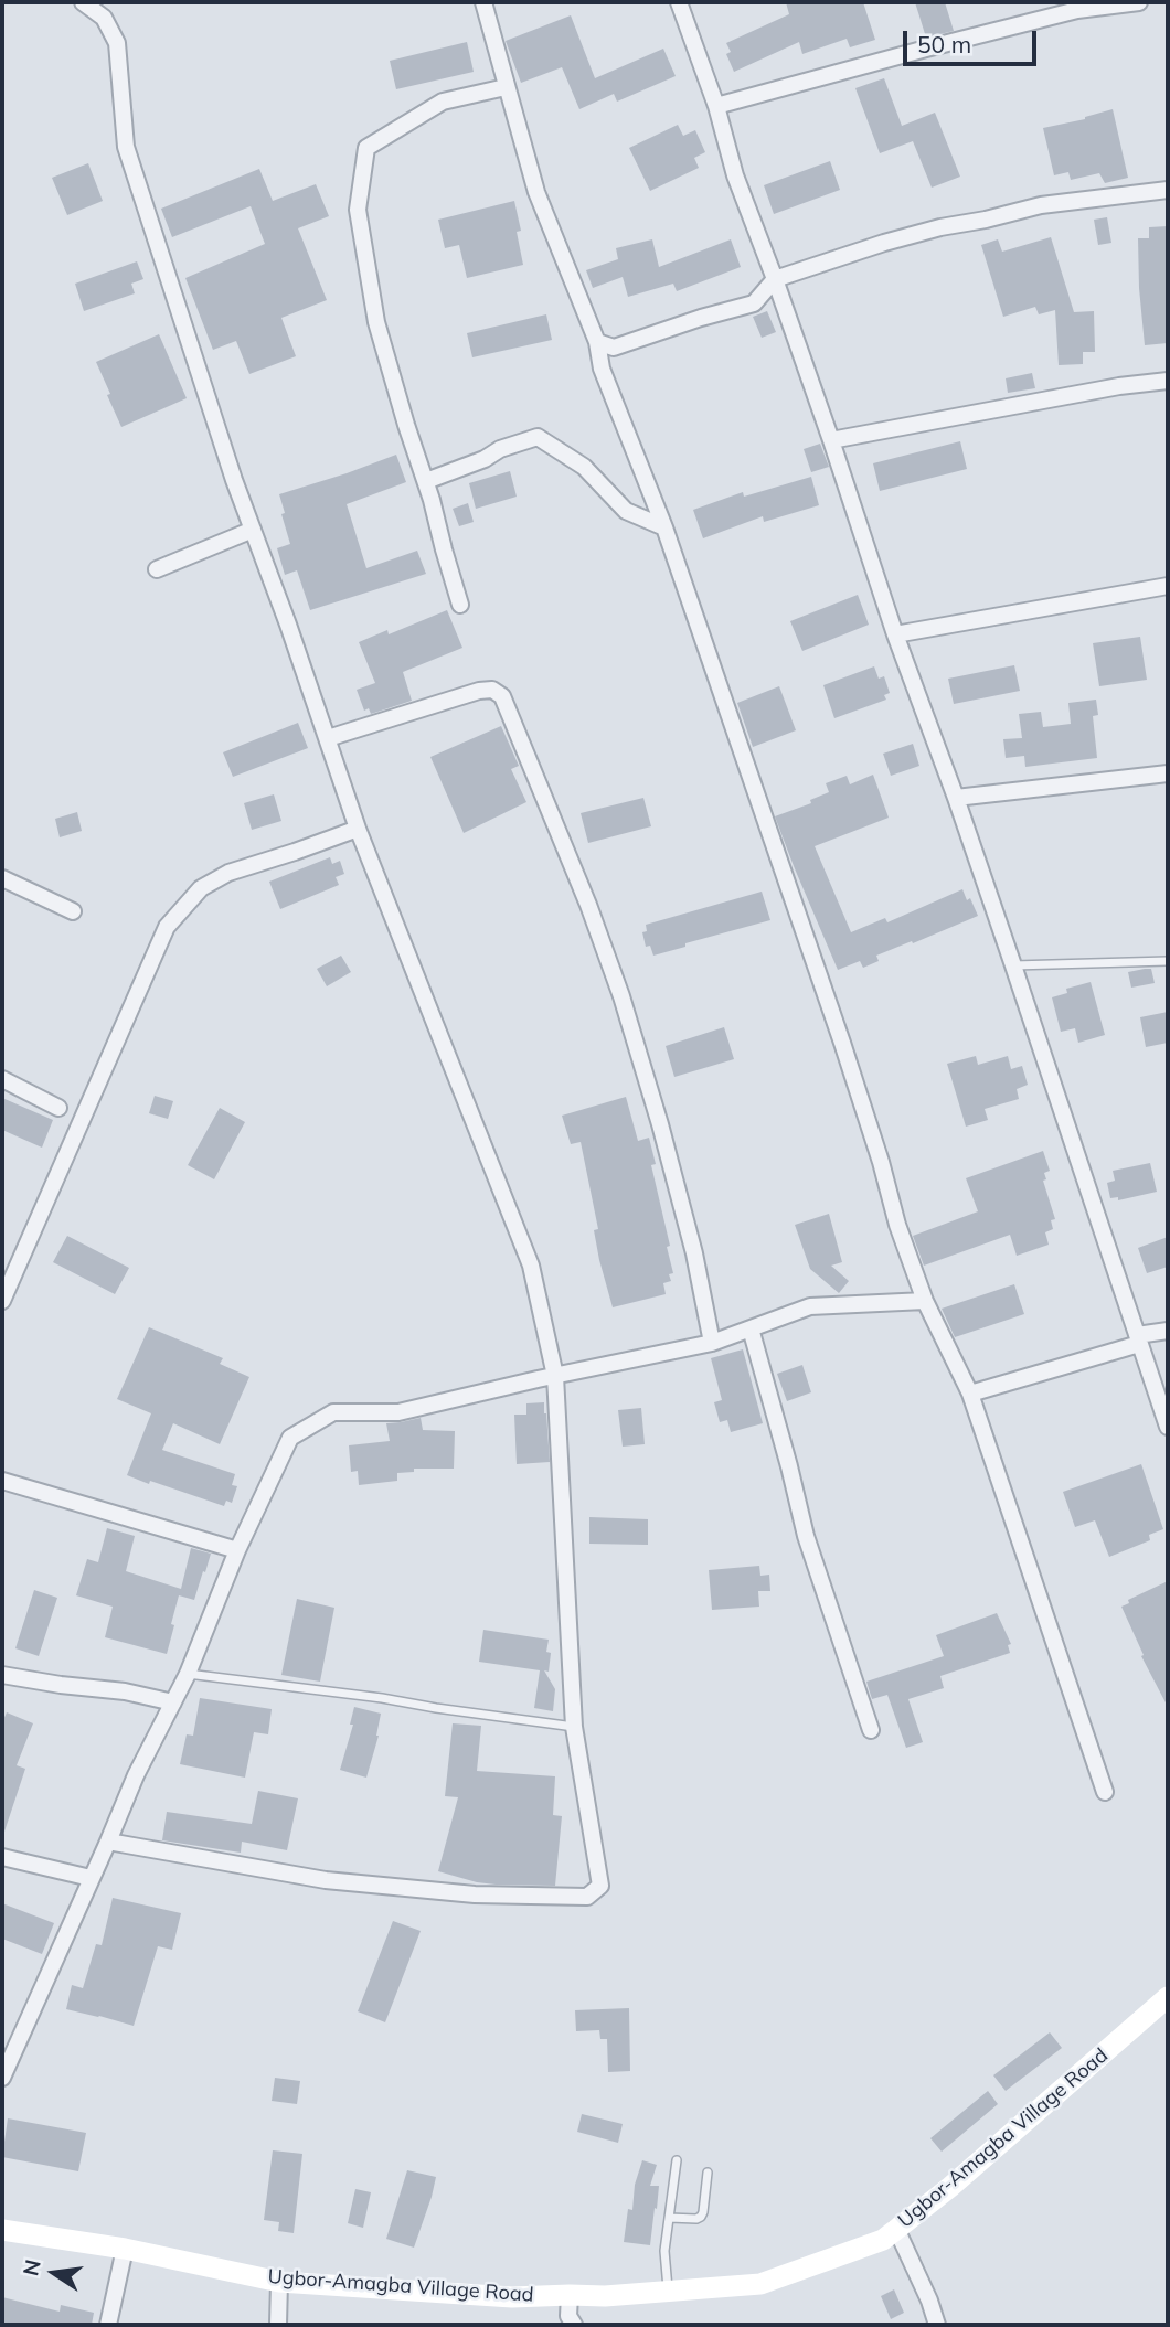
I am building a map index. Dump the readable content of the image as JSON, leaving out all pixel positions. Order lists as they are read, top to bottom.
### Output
{
  "streets": {
    "street": ["Ugbor-Amagba Village Road"]
  },
  "scale_bar": "50 m",
  "north": "left"
}
